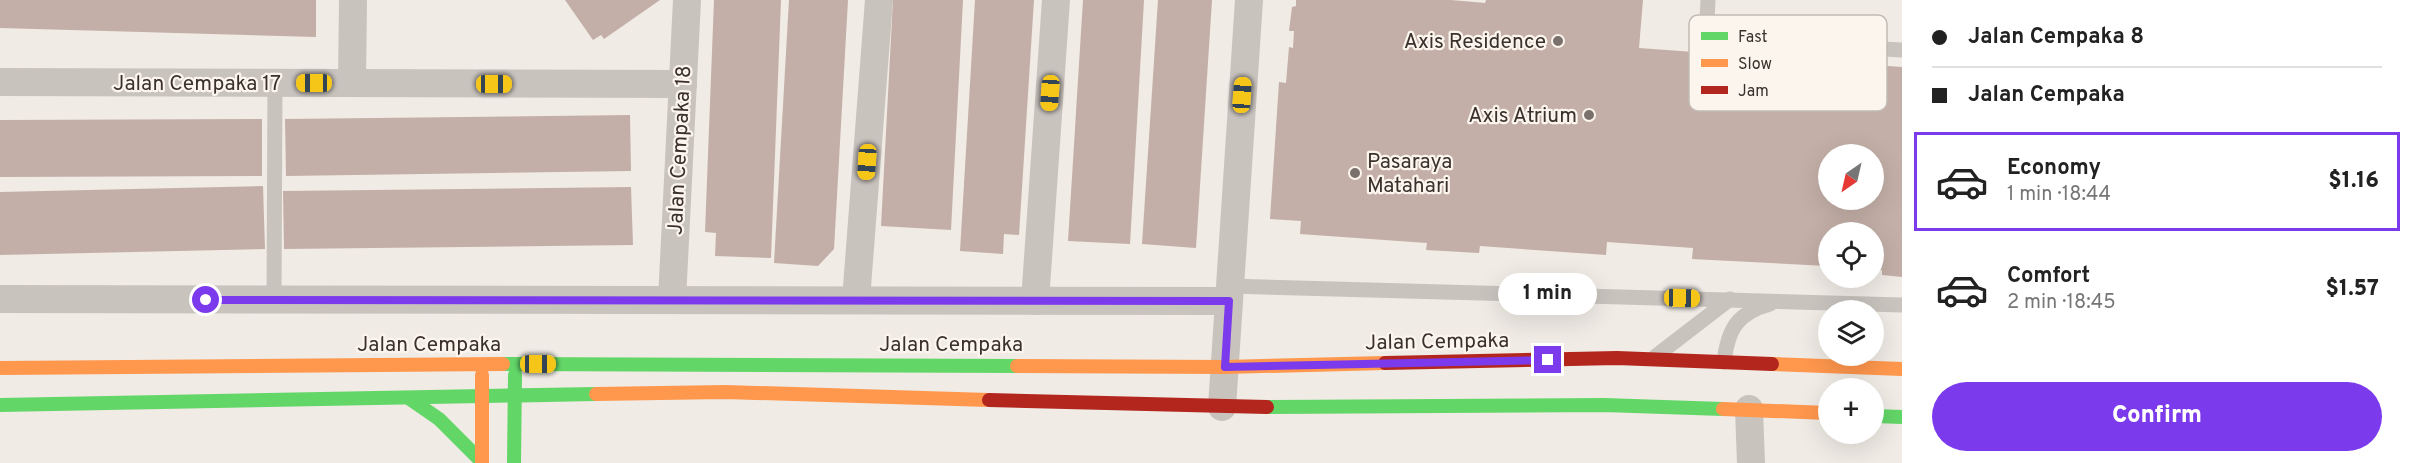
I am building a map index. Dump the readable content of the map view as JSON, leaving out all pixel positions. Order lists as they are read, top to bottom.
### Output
{
  "streets": {
    "main road": ["Jalan Cempaka"],
    "street": ["Jalan Cempaka 17", "Jalan Cempaka 18"]
  },
  "crossings": [
    ["Jalan Cempaka 17", "Jalan Cempaka 18"]
  ],
  "places": ["Axis Residence", "Axis Atrium", "Pasaraya Matahari"],
  "legend": ["Fast", "Slow", "Jam"],
  "north": "bottom left",
  "page": {
    "banner": ["Jalan Cempaka 8", "Jalan Cempaka"],
    "list": [
      {
        "name": "Economy",
        "note": "1 min · 18:44",
        "value": "$1.16"
      },
      {
        "name": "Comfort",
        "note": "2 min · 18:45",
        "value": "$1.57"
      }
    ],
    "map_buttons": "+",
    "bubble": "1 min",
    "buttons": "Confirm"
  }
}
